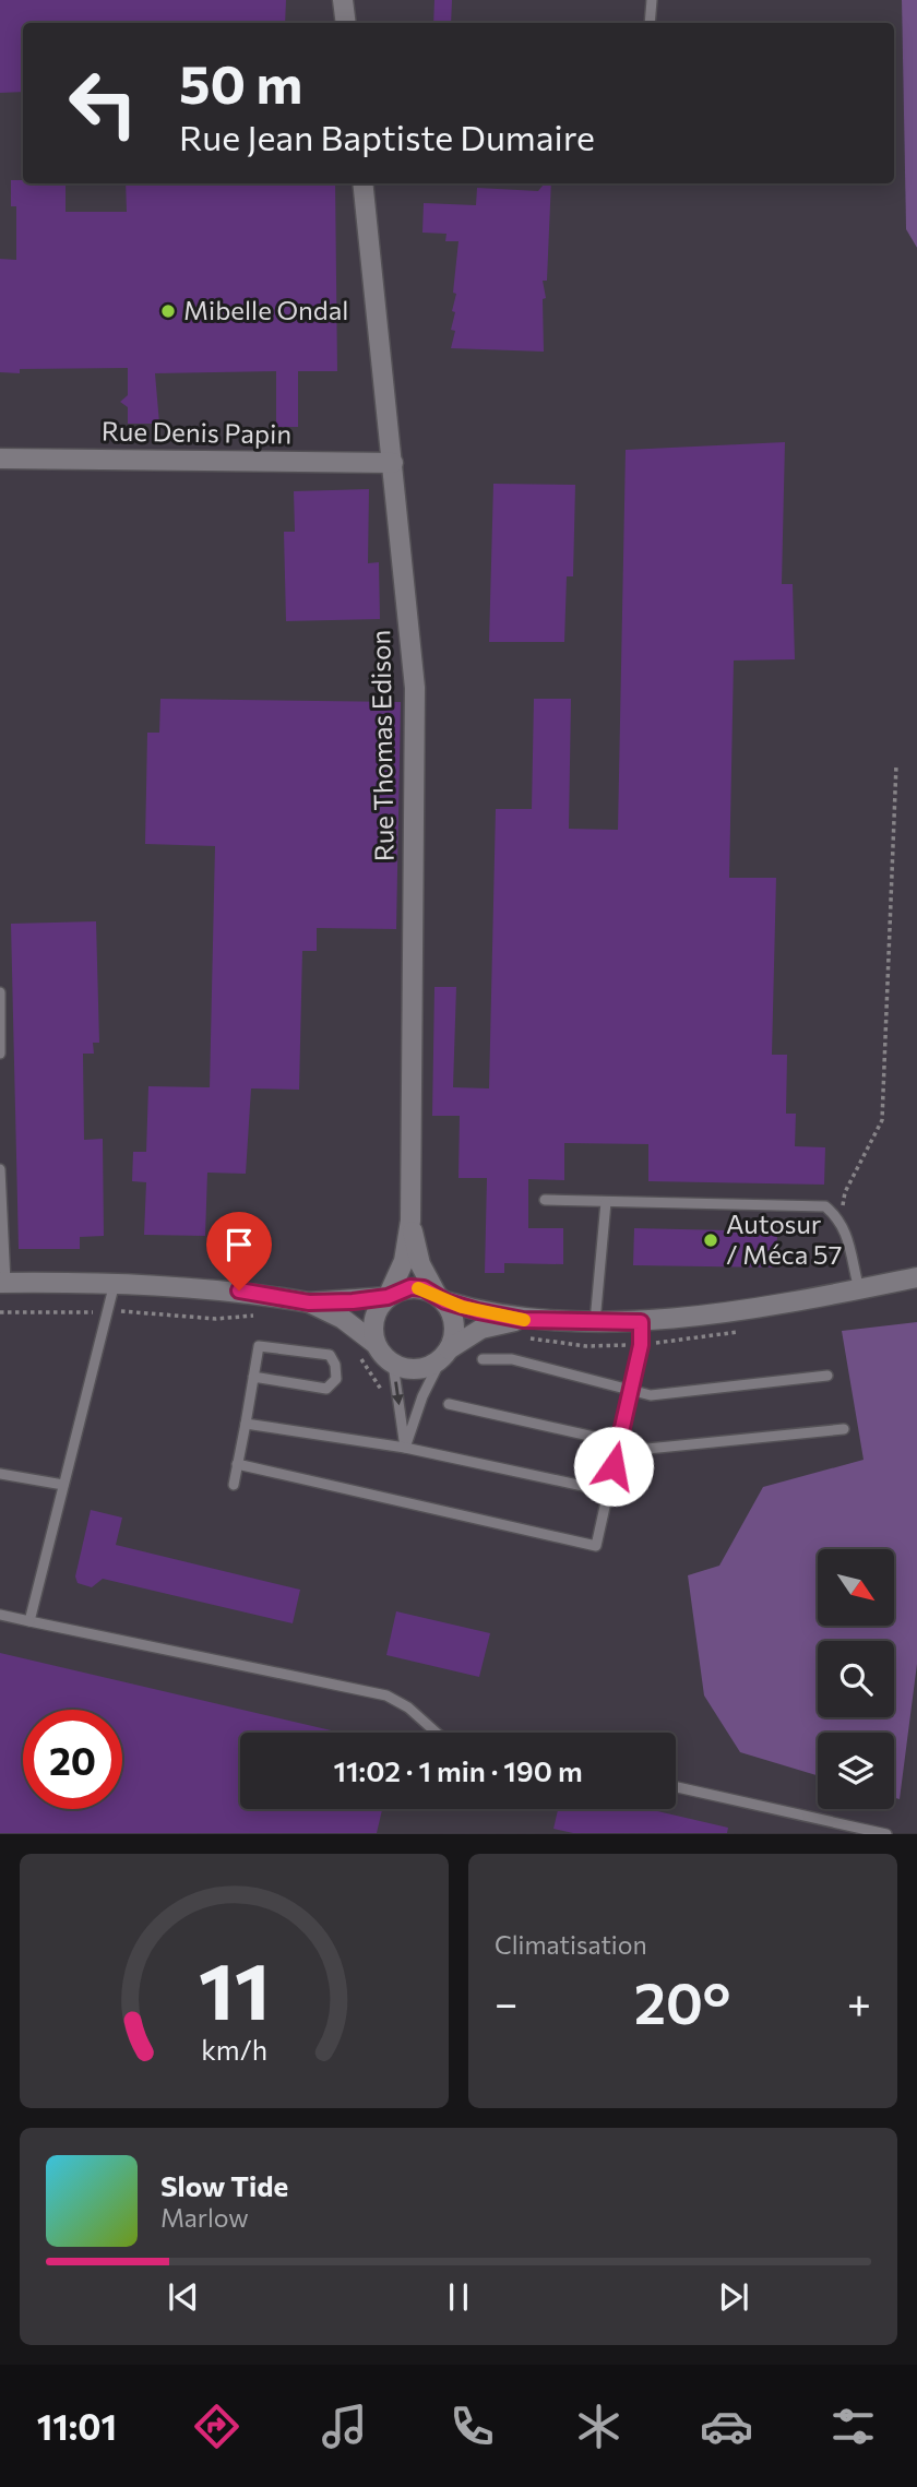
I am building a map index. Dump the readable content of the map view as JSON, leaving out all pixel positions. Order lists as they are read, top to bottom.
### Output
{
  "streets": {
    "street": ["Rue Denis Papin", "Rue Thomas Edison"]
  },
  "crossings": [
    ["Rue Denis Papin", "Rue Thomas Edison"]
  ],
  "places": ["Mibelle Ondal", "Autosur / Méca 57"],
  "north": "bottom right",
  "page": {
    "turn": ["50 m", "Rue Jean Baptiste Dumaire"],
    "limit": "20",
    "trip": "11:02 · 1 min · 190 m",
    "tile": "Climatisation",
    "heat": ["−", "20°", "+"],
    "song": ["Slow Tide", "Marlow"],
    "tabs": "11:01",
    "gauge": ["11", "km/h"]
  }
}
